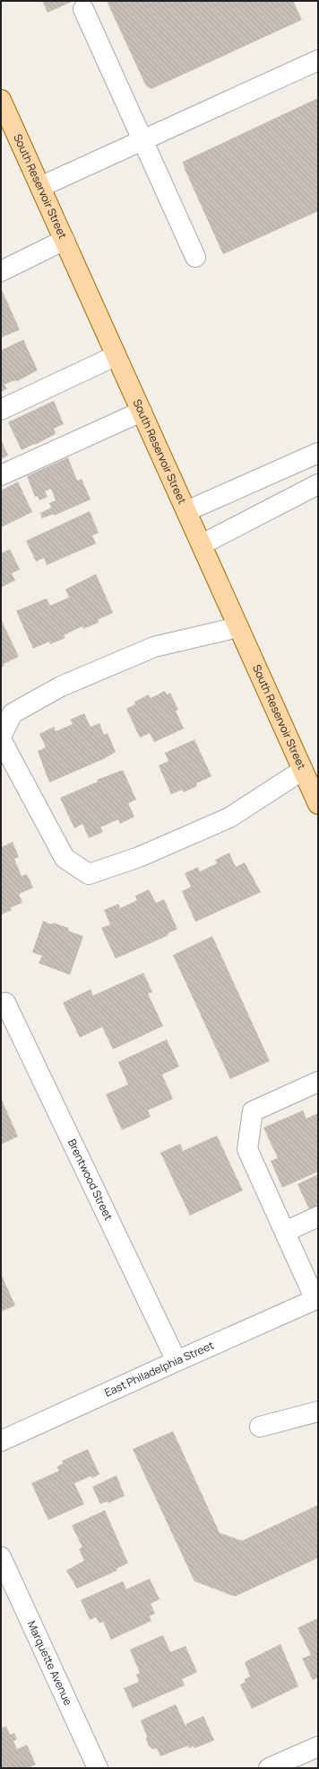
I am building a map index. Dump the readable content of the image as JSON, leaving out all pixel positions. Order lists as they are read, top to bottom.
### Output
{
  "streets": {
    "main road": ["South Reservoir Street"],
    "street": ["Brentwood Street", "East Philadelphia Street", "Marquette Avenue"]
  },
  "crossings": [
    ["Brentwood Street", "East Philadelphia Street"]
  ]
}
